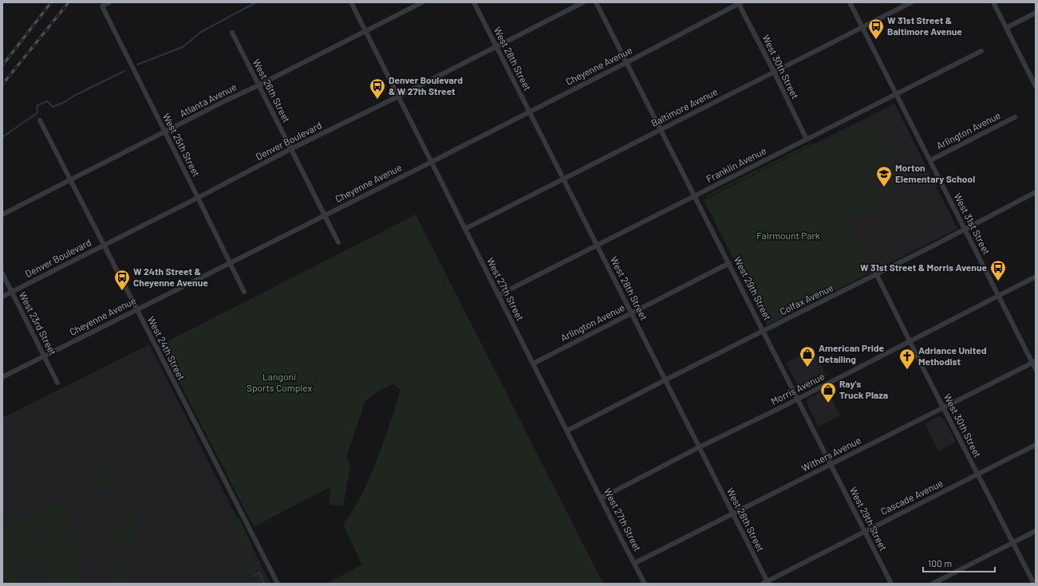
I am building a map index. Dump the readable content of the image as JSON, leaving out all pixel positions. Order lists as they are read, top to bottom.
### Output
{
  "streets": {
    "street": [
      "West 28th Street",
      "Cheyenne Avenue",
      "West 30th Street",
      "West 26th Street",
      "Atlanta Avenue",
      "Baltimore Avenue",
      "Arlington Avenue",
      "Denver Boulevard",
      "West 25th Street",
      "Franklin Avenue",
      "West 31st Street",
      "West 29th Street",
      "West 27th Street",
      "Colfax Avenue",
      "West 23rd Street",
      "West 24th Street",
      "Morris Avenue",
      "Withers Avenue",
      "Cascade Avenue"
    ]
  },
  "crossings": [
    ["West 28th Street", "Cheyenne Avenue"],
    ["West 28th Street", "Baltimore Avenue"],
    ["West 28th Street", "Arlington Avenue"],
    ["West 28th Street", "Denver Boulevard"],
    ["West 28th Street", "Franklin Avenue"],
    ["West 28th Street", "Colfax Avenue"],
    ["West 28th Street", "Morris Avenue"],
    ["West 28th Street", "Withers Avenue"],
    ["West 28th Street", "Cascade Avenue"],
    ["Cheyenne Avenue", "West 30th Street"],
    ["Cheyenne Avenue", "West 26th Street"],
    ["Cheyenne Avenue", "West 25th Street"],
    ["Cheyenne Avenue", "West 29th Street"],
    ["Cheyenne Avenue", "West 27th Street"],
    ["Cheyenne Avenue", "West 23rd Street"],
    ["Cheyenne Avenue", "West 24th Street"],
    ["West 30th Street", "Baltimore Avenue"],
    ["West 30th Street", "Franklin Avenue"],
    ["West 30th Street", "Colfax Avenue"],
    ["West 30th Street", "Morris Avenue"],
    ["West 30th Street", "Withers Avenue"],
    ["West 30th Street", "Cascade Avenue"],
    ["West 26th Street", "Atlanta Avenue"],
    ["West 26th Street", "Denver Boulevard"],
    ["Atlanta Avenue", "West 25th Street"],
    ["Atlanta Avenue", "West 27th Street"],
    ["Atlanta Avenue", "West 24th Street"],
    ["Baltimore Avenue", "West 31st Street"],
    ["Baltimore Avenue", "West 29th Street"],
    ["Baltimore Avenue", "West 27th Street"],
    ["Arlington Avenue", "West 31st Street"],
    ["Arlington Avenue", "West 29th Street"],
    ["Arlington Avenue", "West 27th Street"],
    ["Denver Boulevard", "West 25th Street"],
    ["Denver Boulevard", "West 27th Street"],
    ["Denver Boulevard", "West 23rd Street"],
    ["Denver Boulevard", "West 24th Street"],
    ["Franklin Avenue", "West 31st Street"],
    ["Franklin Avenue", "West 29th Street"],
    ["Franklin Avenue", "West 27th Street"],
    ["West 31st Street", "Colfax Avenue"],
    ["West 31st Street", "Morris Avenue"],
    ["West 31st Street", "Withers Avenue"],
    ["West 29th Street", "Colfax Avenue"],
    ["West 29th Street", "Morris Avenue"],
    ["West 29th Street", "Withers Avenue"],
    ["West 29th Street", "Cascade Avenue"],
    ["West 27th Street", "Colfax Avenue"],
    ["West 27th Street", "Morris Avenue"],
    ["West 27th Street", "Withers Avenue"]
  ],
  "parks": ["Fairmount Park", "Langoni Sports Complex"],
  "places": {
    "bus stop": [
      "W 31st Street & Baltimore Avenue",
      "Denver Boulevard & W 27th Street",
      "W 31st Street & Morris Avenue",
      "W 24th Street & Cheyenne Avenue"
    ],
    "school or university": ["Morton Elementary School"],
    "shop": ["American Pride Detailing", "Ray's Truck Plaza"],
    "church": ["Adriance United Methodist"]
  },
  "scale_bar": "100 m"
}
